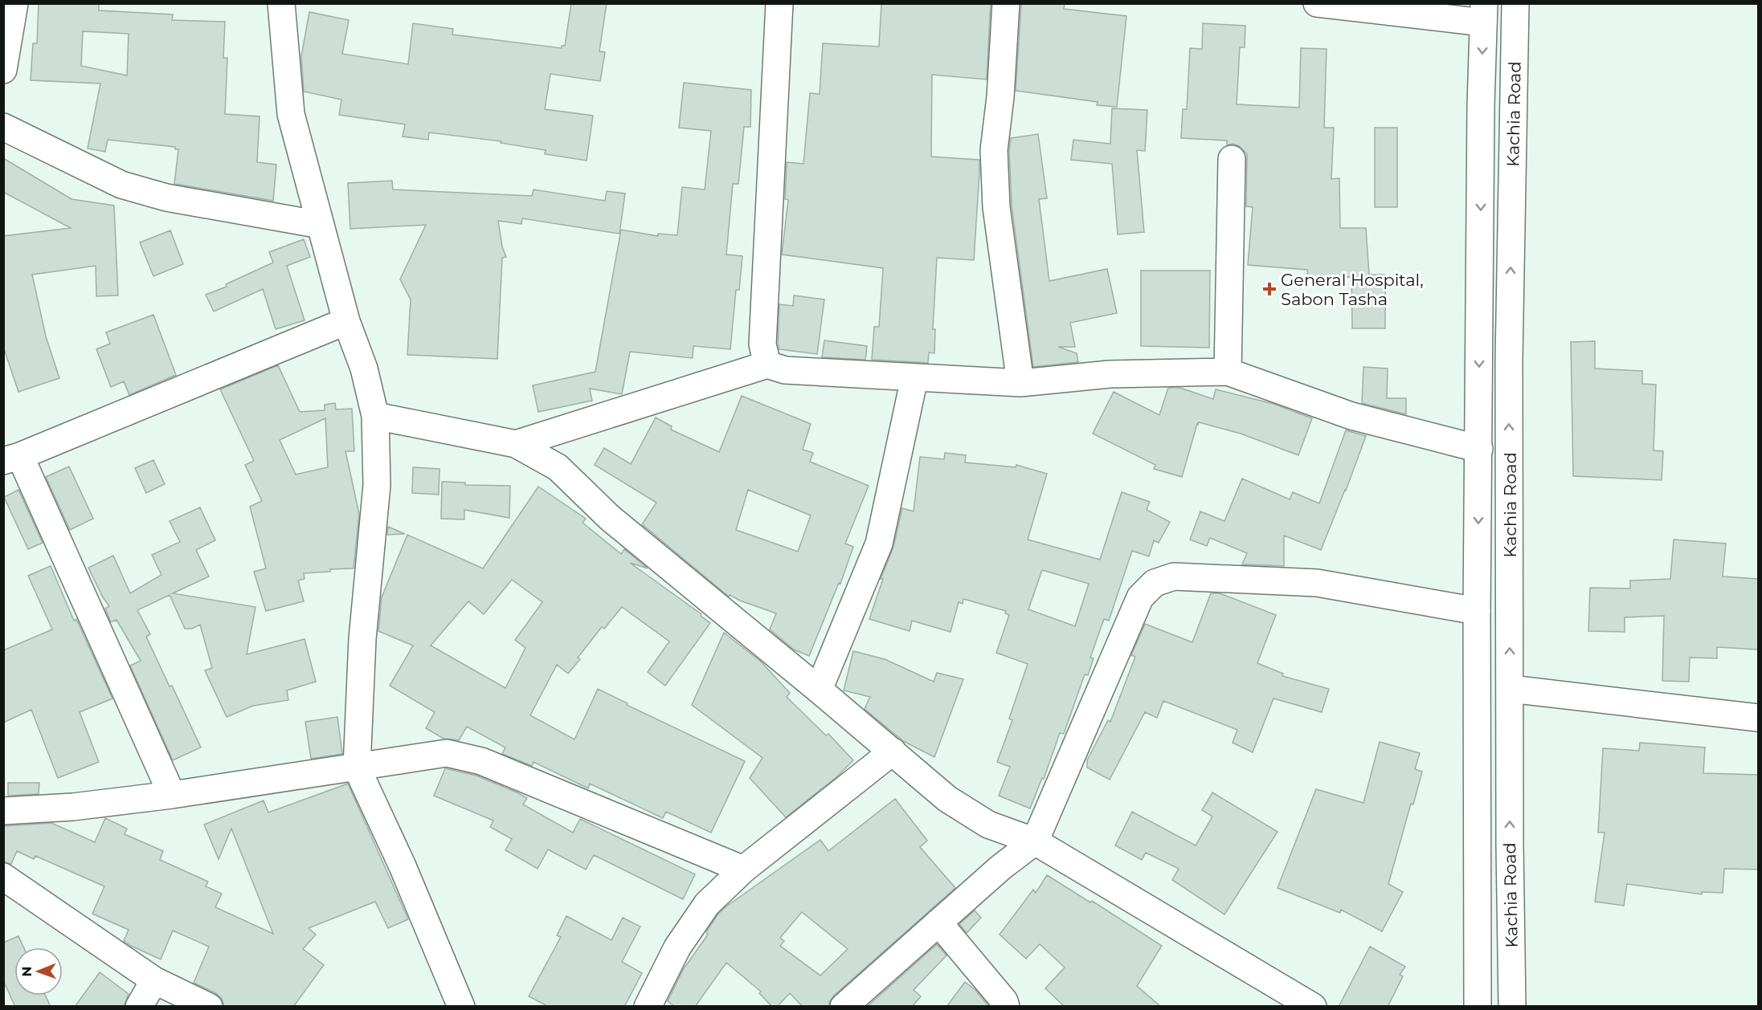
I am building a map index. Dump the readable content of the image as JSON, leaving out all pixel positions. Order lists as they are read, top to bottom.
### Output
{
  "streets": {
    "main road": ["Kachia Road"]
  },
  "places": {
    "health": ["General Hospital, Sabon Tasha"]
  },
  "north": "left"
}
